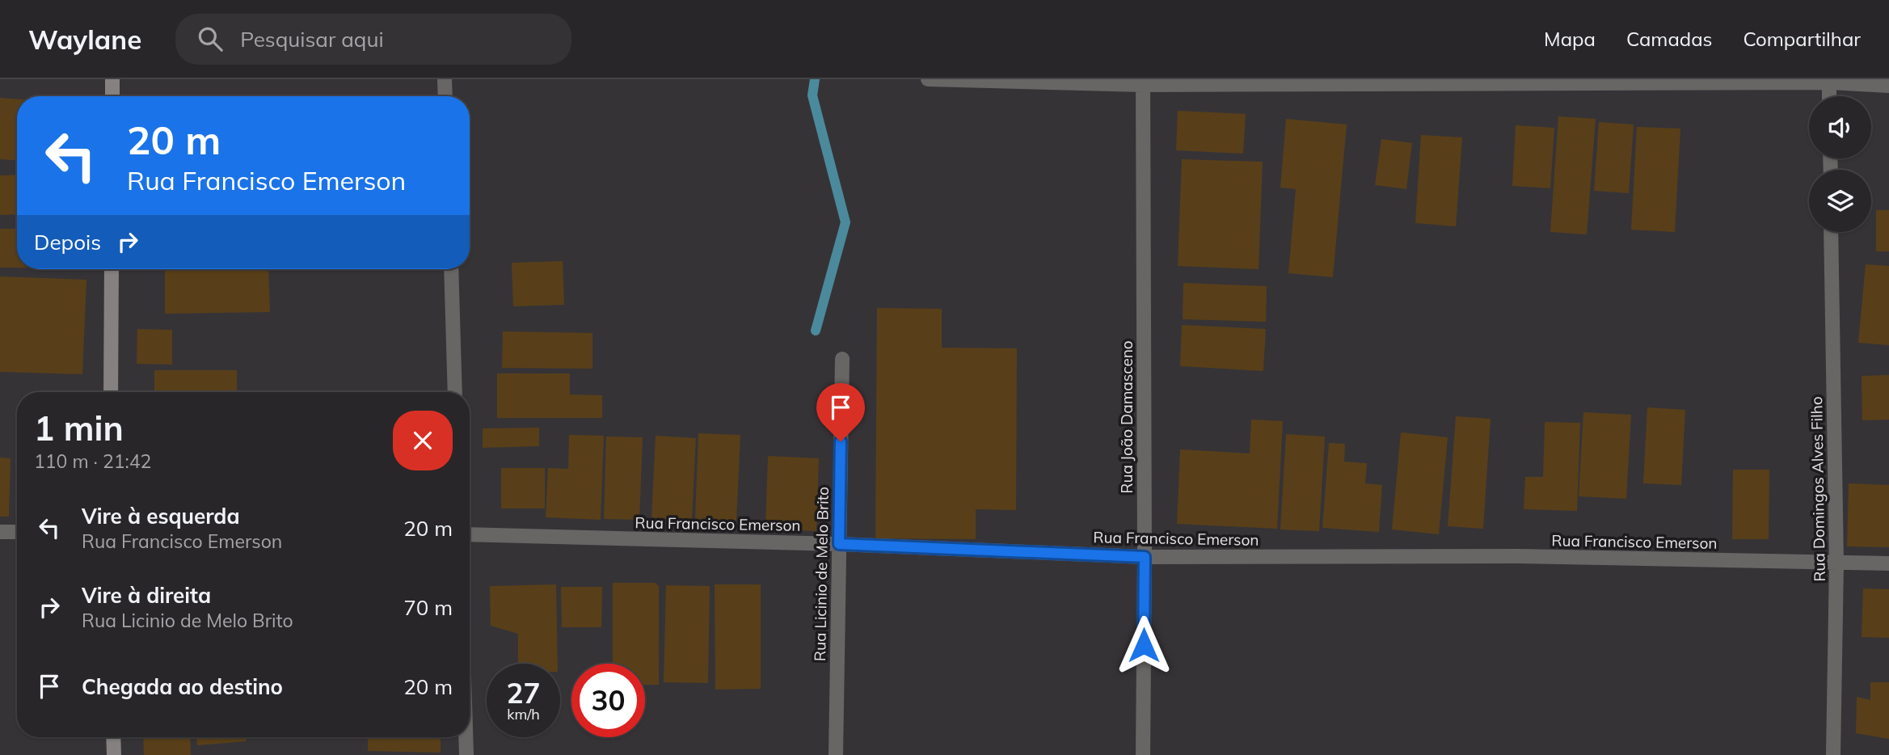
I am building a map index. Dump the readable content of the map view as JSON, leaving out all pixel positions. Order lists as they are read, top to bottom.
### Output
{
  "streets": {
    "street": [
      "Rua João Damasceno",
      "Rua Domingos Alves Filho",
      "Rua Francisco Emerson",
      "Rua Licinio de Melo Brito"
    ]
  },
  "crossings": [
    ["Rua João Damasceno", "Rua Francisco Emerson"],
    ["Rua Domingos Alves Filho", "Rua Francisco Emerson"],
    ["Rua Francisco Emerson", "Rua Licinio de Melo Brito"]
  ],
  "page": {
    "header": "Waylane",
    "search": "Pesquisar aqui",
    "nav": ["Mapa", "Camadas", "Compartilhar"],
    "turn": ["20 m", "Rua Francisco Emerson"],
    "then": "Depois",
    "heading": ["1 min", "110 m · 21:42"],
    "list": [
      {
        "name": "Vire à esquerda",
        "note": "Rua Francisco Emerson",
        "value": "20 m"
      },
      {
        "name": "Vire à direita",
        "note": "Rua Licinio de Melo Brito",
        "value": "70 m"
      },
      {
        "name": "Chegada ao destino",
        "value": "20 m"
      }
    ],
    "speed": "27 km/h",
    "limit": "30"
  }
}
